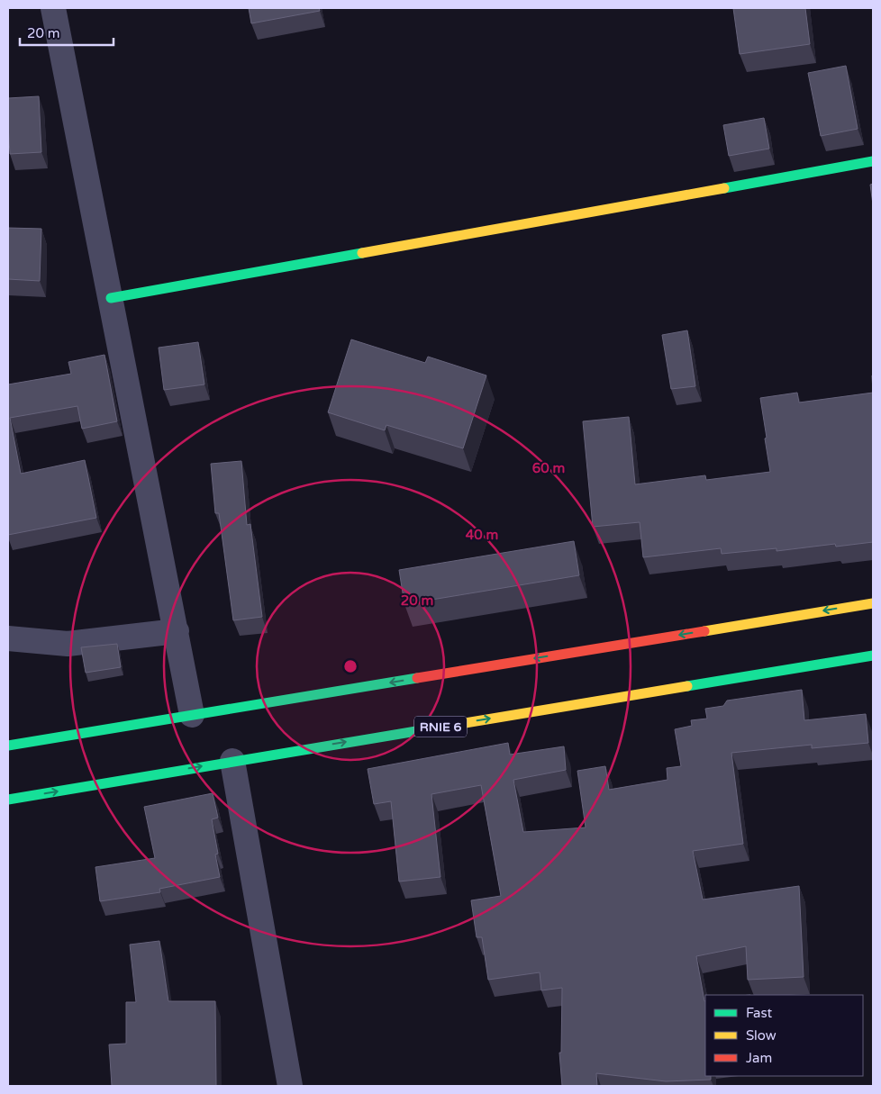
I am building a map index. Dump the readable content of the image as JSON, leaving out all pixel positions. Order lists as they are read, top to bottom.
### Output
{
  "streets": {
    "main road": ["RNIE 6"]
  },
  "legend": ["Fast", "Slow", "Jam"],
  "scale_bar": "20 m",
  "rings": ["60 m", "40 m", "20 m"]
}
